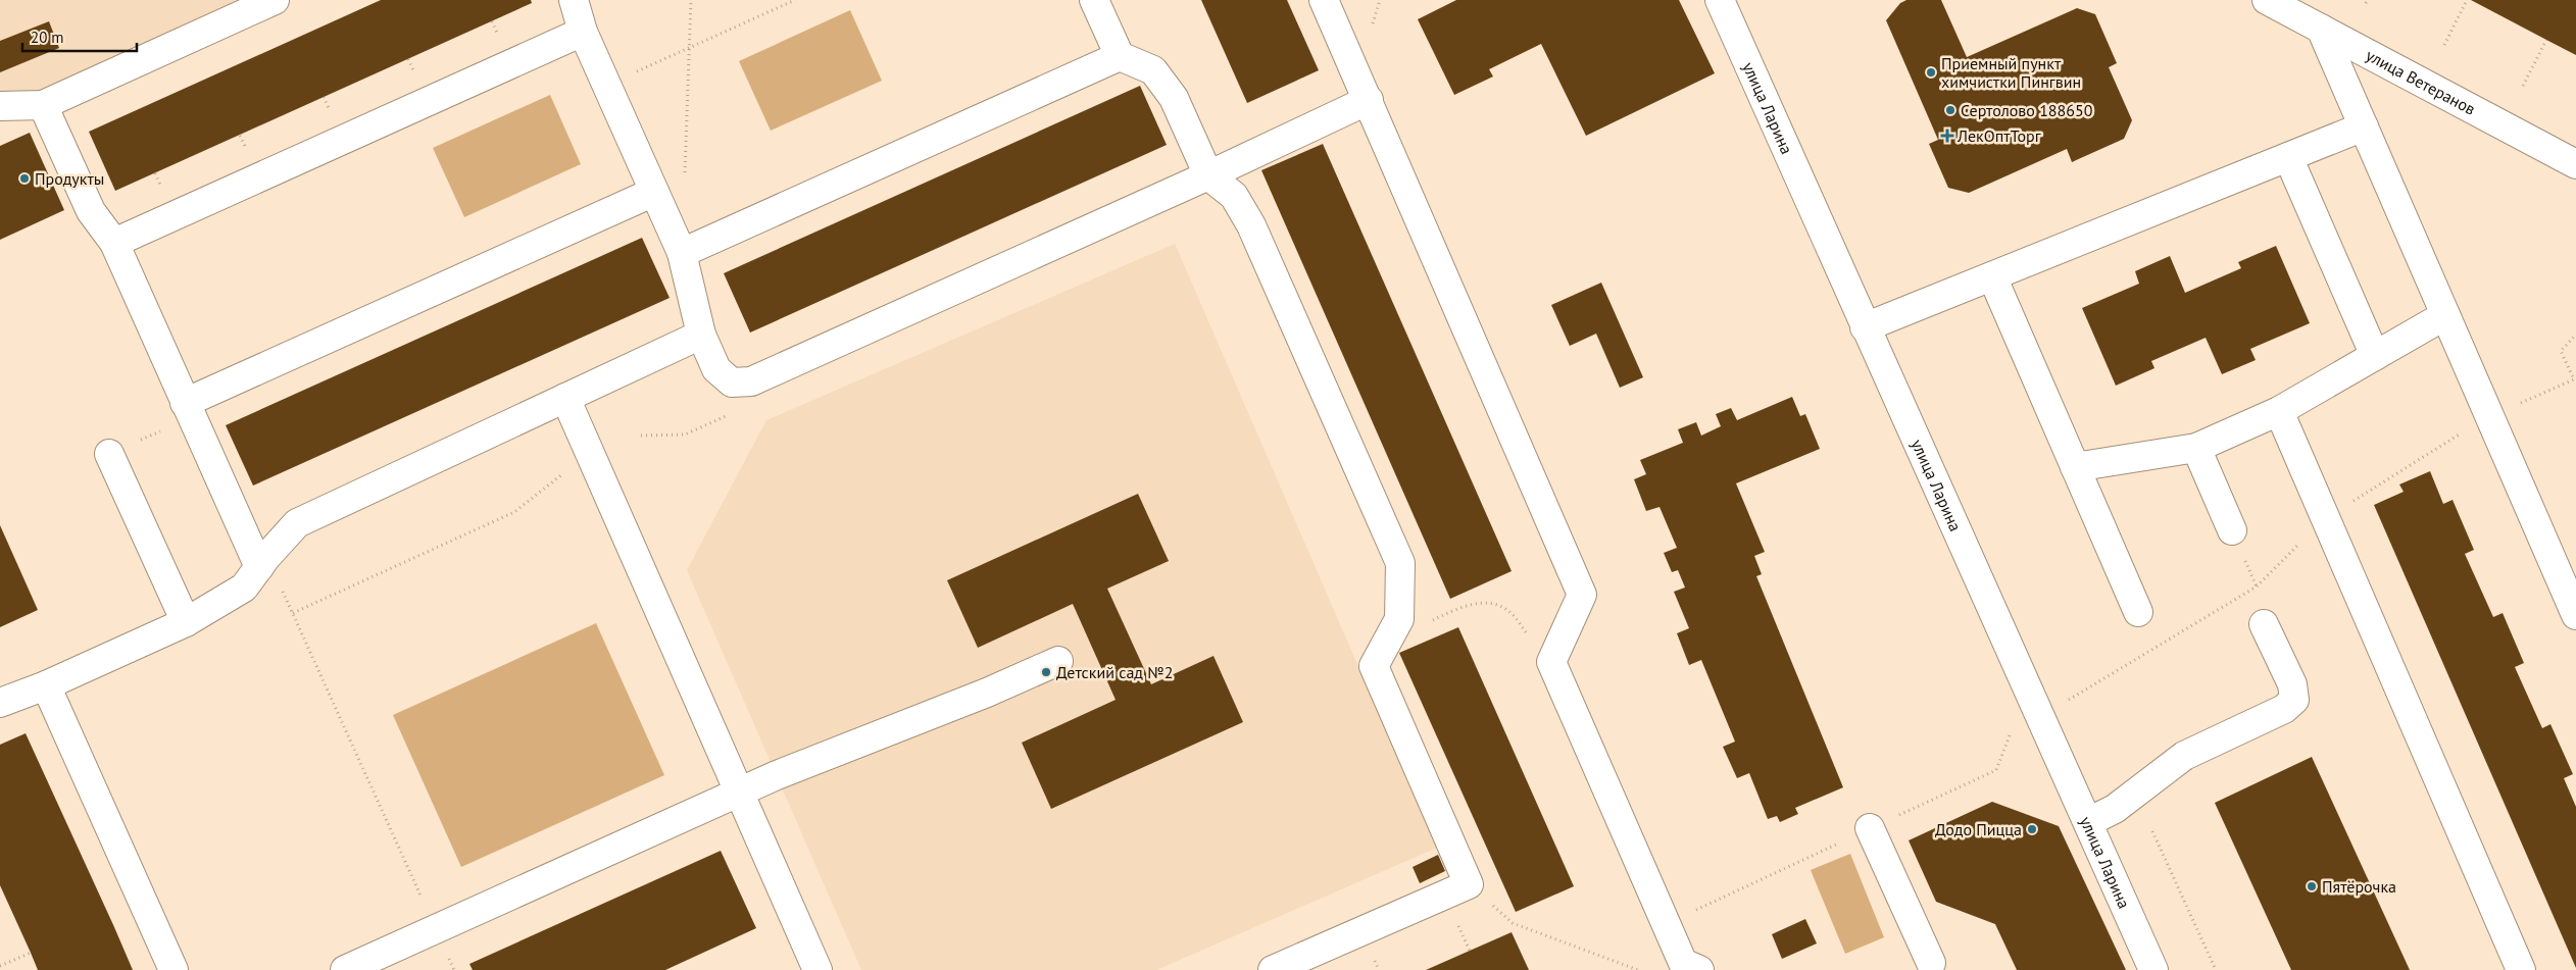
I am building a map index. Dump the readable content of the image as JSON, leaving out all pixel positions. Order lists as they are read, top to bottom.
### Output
{
  "streets": {
    "street": ["улица Ветеранов", "улица Ларина"]
  },
  "places": {
    "other": [
      "Приемный пункт химчистки Пингвин",
      "Сертолово 188650",
      "Продукты",
      "Детский сад №2",
      "Додо Пицца",
      "Пятёрочка"
    ],
    "health": ["ЛекОптТорг"]
  },
  "scale_bar": "20 m"
}
